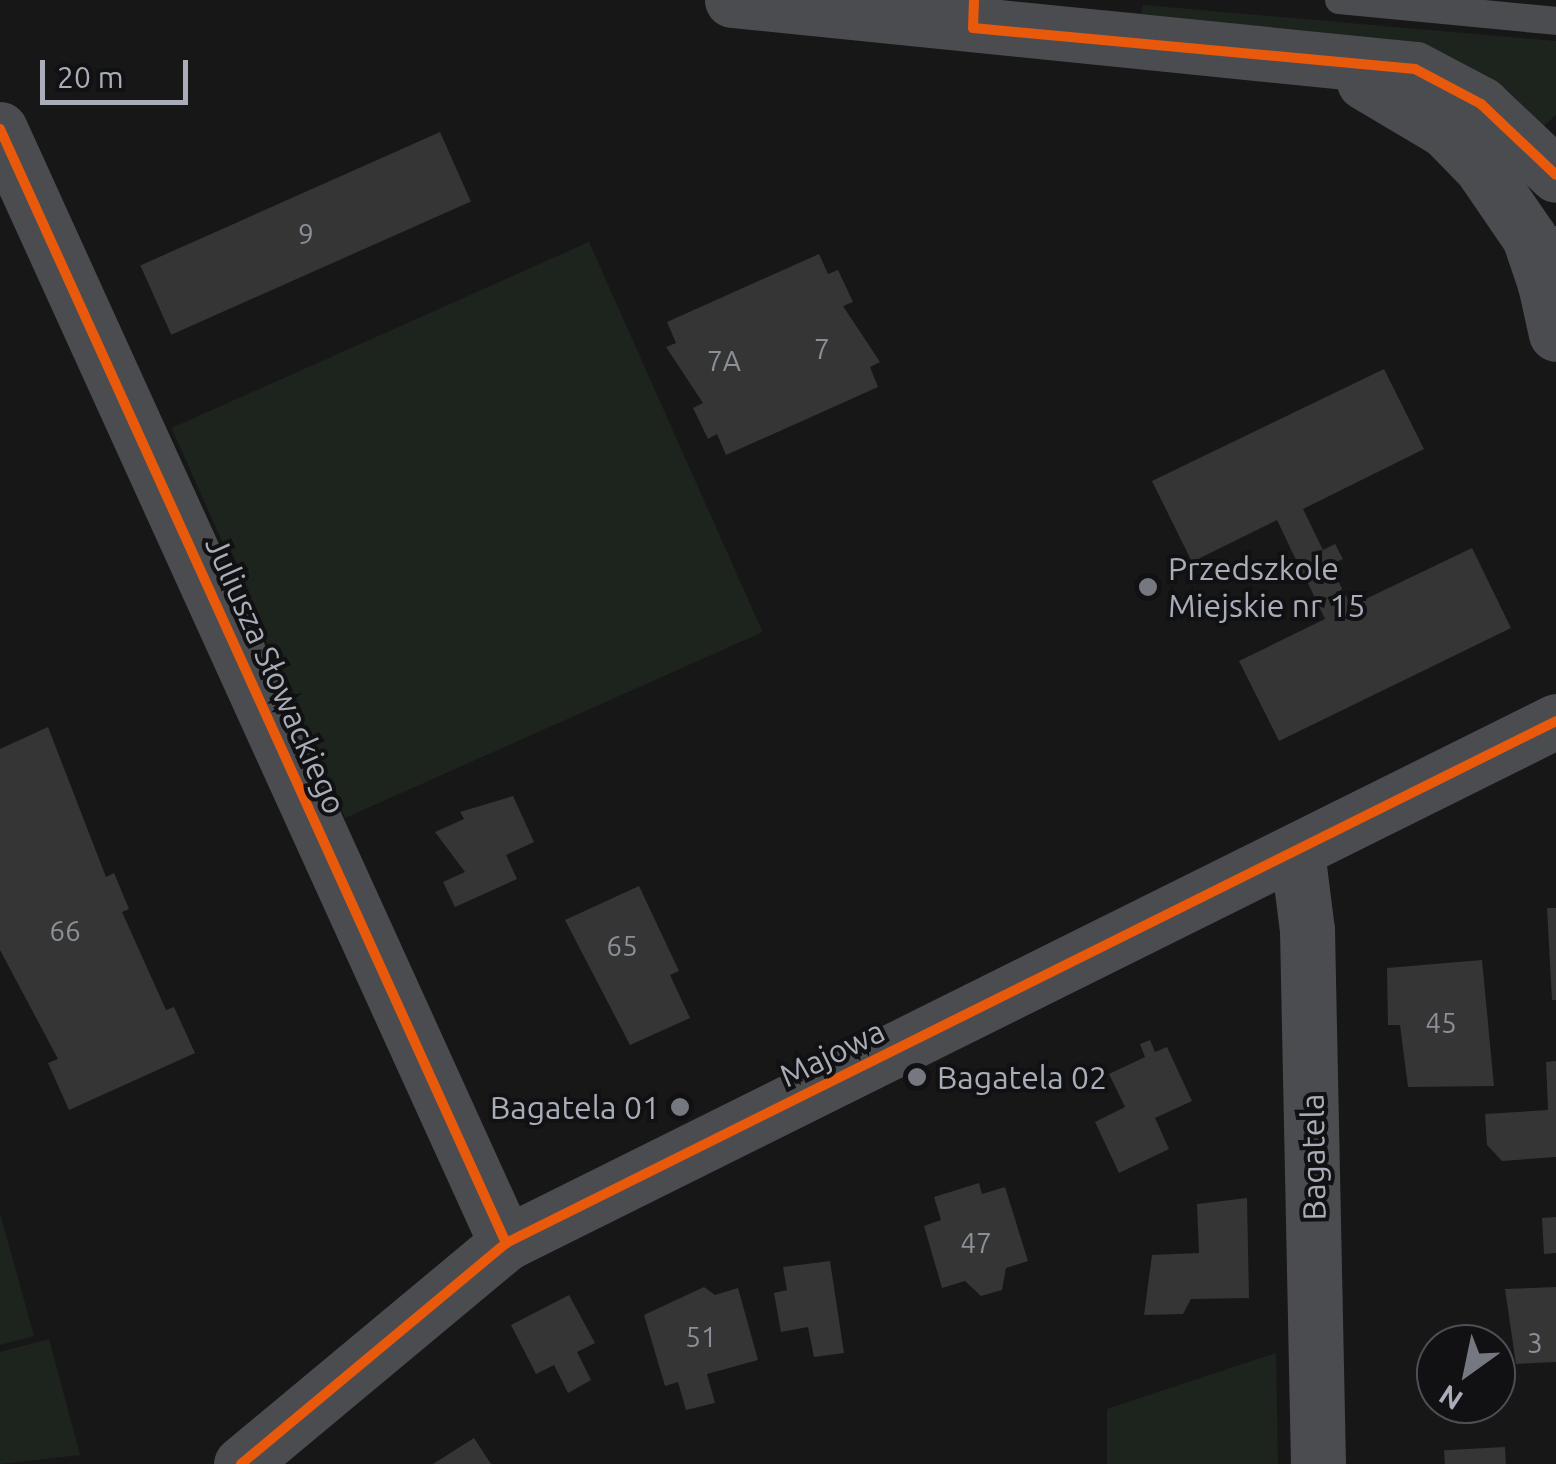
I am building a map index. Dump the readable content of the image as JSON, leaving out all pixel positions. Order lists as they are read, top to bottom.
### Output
{
  "streets": {
    "street": ["Juliusza Słowackiego", "Majowa", "Bagatela"]
  },
  "crossings": [
    ["Juliusza Słowackiego", "Majowa"],
    ["Majowa", "Bagatela"]
  ],
  "places": ["Przedszkole Miejskie nr 15", "Bagatela 02", "Bagatela 01"],
  "house_numbers": [
    "9",
    "7",
    "7A",
    "66",
    "65",
    "45",
    "47",
    "51",
    "3"
  ],
  "scale_bar": "20 m",
  "north": "bottom left"
}
